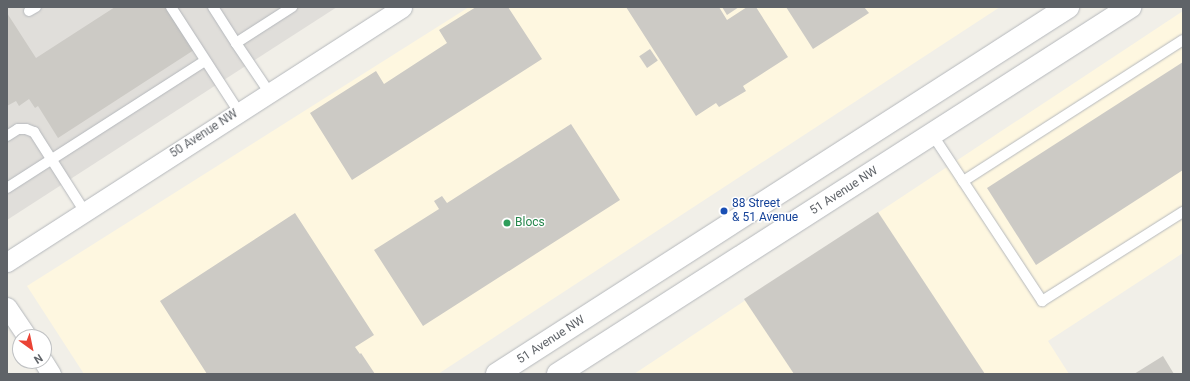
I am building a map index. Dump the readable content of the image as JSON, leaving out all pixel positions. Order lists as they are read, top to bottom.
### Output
{
  "streets": {
    "main road": ["51 Avenue NW"],
    "street": ["50 Avenue NW"]
  },
  "places": ["88 Street & 51 Avenue", "Blocs"],
  "north": "bottom right"
}
